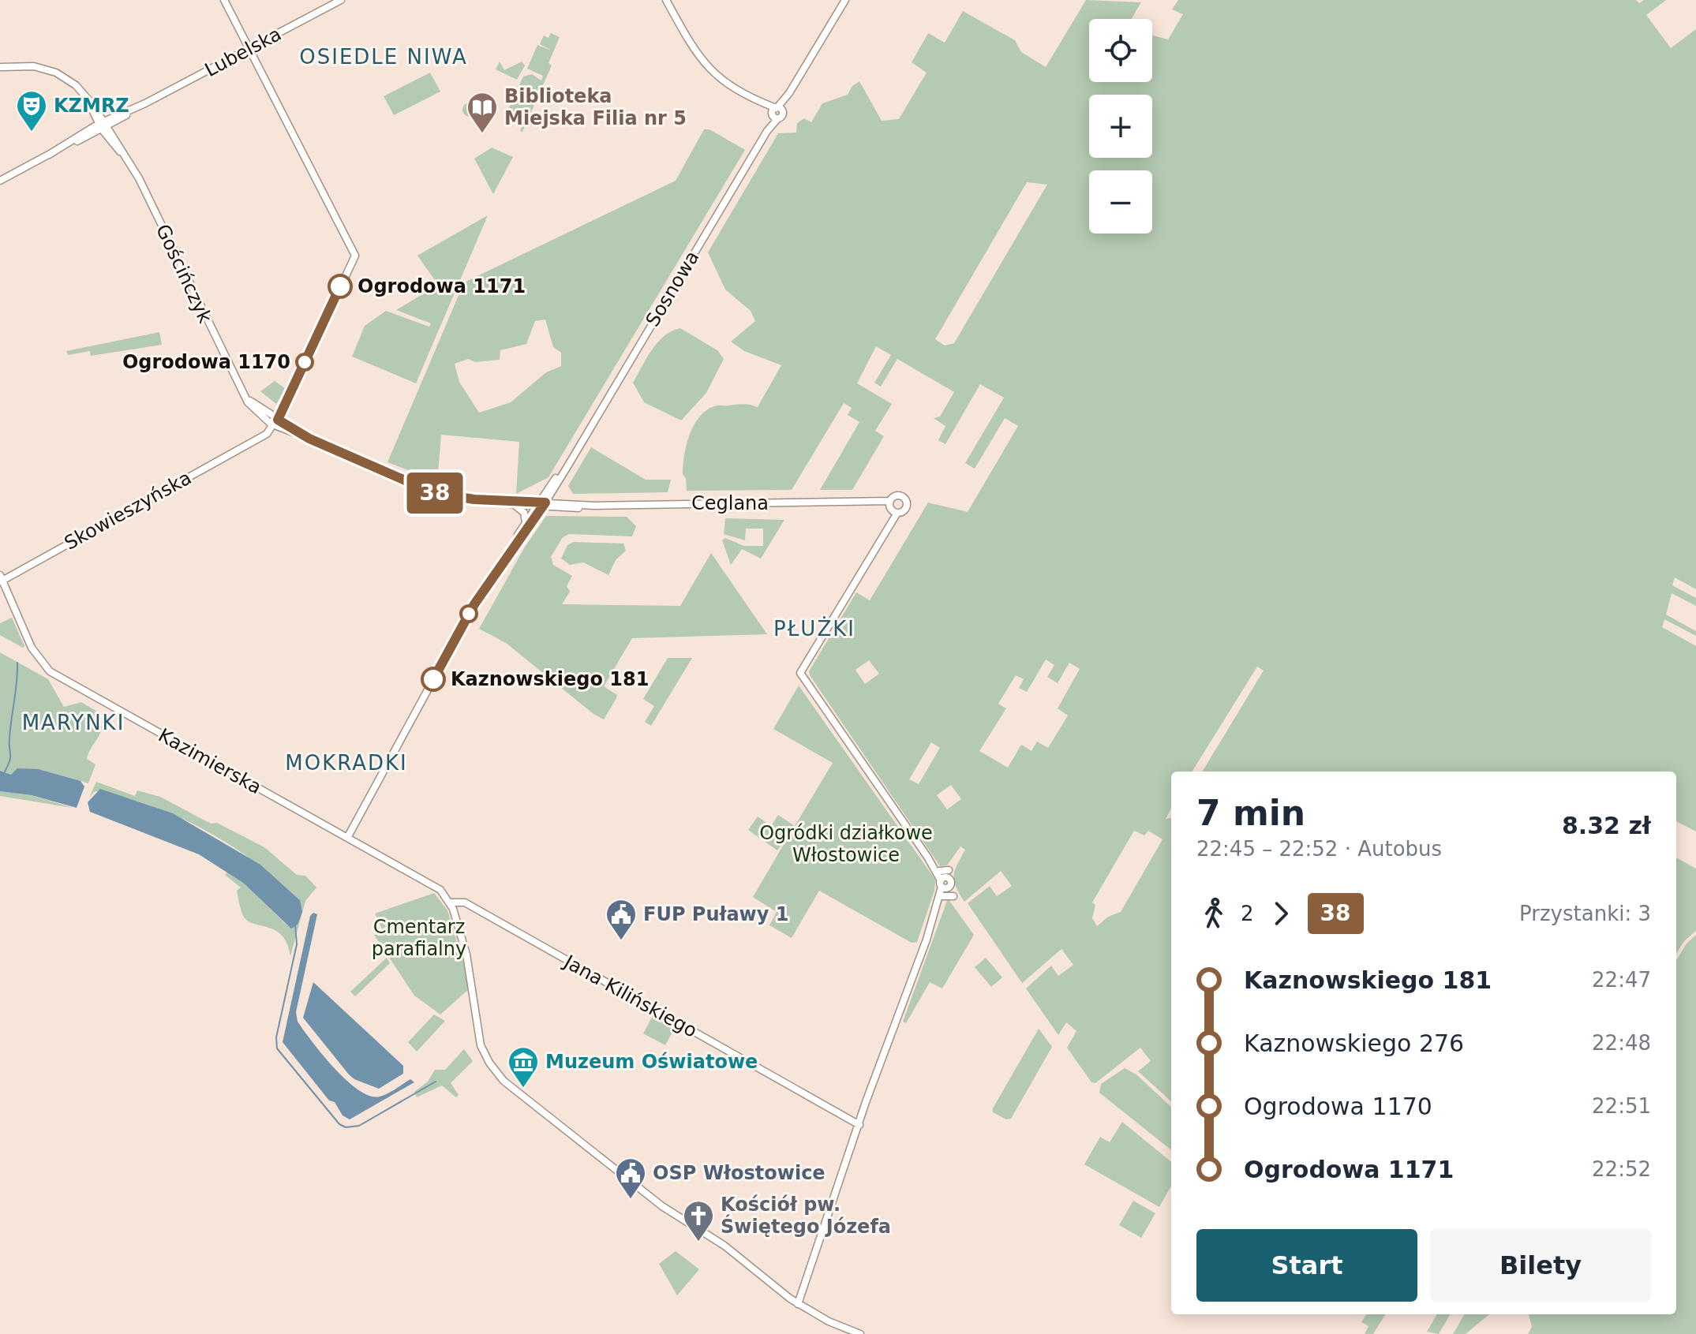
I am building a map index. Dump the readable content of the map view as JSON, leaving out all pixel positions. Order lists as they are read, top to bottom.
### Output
{
  "streets": {
    "street": [
      "Lubelska",
      "Gościńczyk",
      "Sosnowa",
      "Ceglana",
      "Skowieszyńska",
      "Kazimierska",
      "Jana Kilińskiego"
    ]
  },
  "crossings": [
    ["Lubelska", "Gościńczyk"],
    ["Lubelska", "Skowieszyńska"],
    ["Gościńczyk", "Skowieszyńska"],
    ["Sosnowa", "Ceglana"],
    ["Skowieszyńska", "Kazimierska"],
    ["Kazimierska", "Jana Kilińskiego"]
  ],
  "districts": [
    "OSIEDLE NIWA",
    "PŁUŻKI",
    "MARYNKI",
    "MOKRADKI"
  ],
  "parks": ["Ogródki działkowe Włostowice", "Cmentarz parafialny"],
  "places": {
    "theatre": ["KZMRZ"],
    "library": ["Biblioteka Miejska Filia nr 5"],
    "other": ["Ogrodowa 1171", "Ogrodowa 1170", "Kaznowskiego 181"],
    "public building": ["FUP Puławy 1", "OSP Włostowice"],
    "museum": ["Muzeum Oświatowe"],
    "church": ["Kościół pw. Świętego Józefa"]
  },
  "lines": ["bus line 38"],
  "page": {
    "on_map": "38",
    "map_buttons": ["+", "−"],
    "heading": ["7 min", "22:45 – 22:52 · Autobus", "8.32 zł"],
    "legs": ["2", "38", "Przystanki: 3"],
    "list": [
      {
        "name": "Kaznowskiego 181",
        "value": "22:47"
      },
      {
        "name": "Kaznowskiego 276",
        "value": "22:48"
      },
      {
        "name": "Ogrodowa 1170",
        "value": "22:51"
      },
      {
        "name": "Ogrodowa 1171",
        "value": "22:52"
      }
    ],
    "buttons": ["Start", "Bilety"]
  }
}
